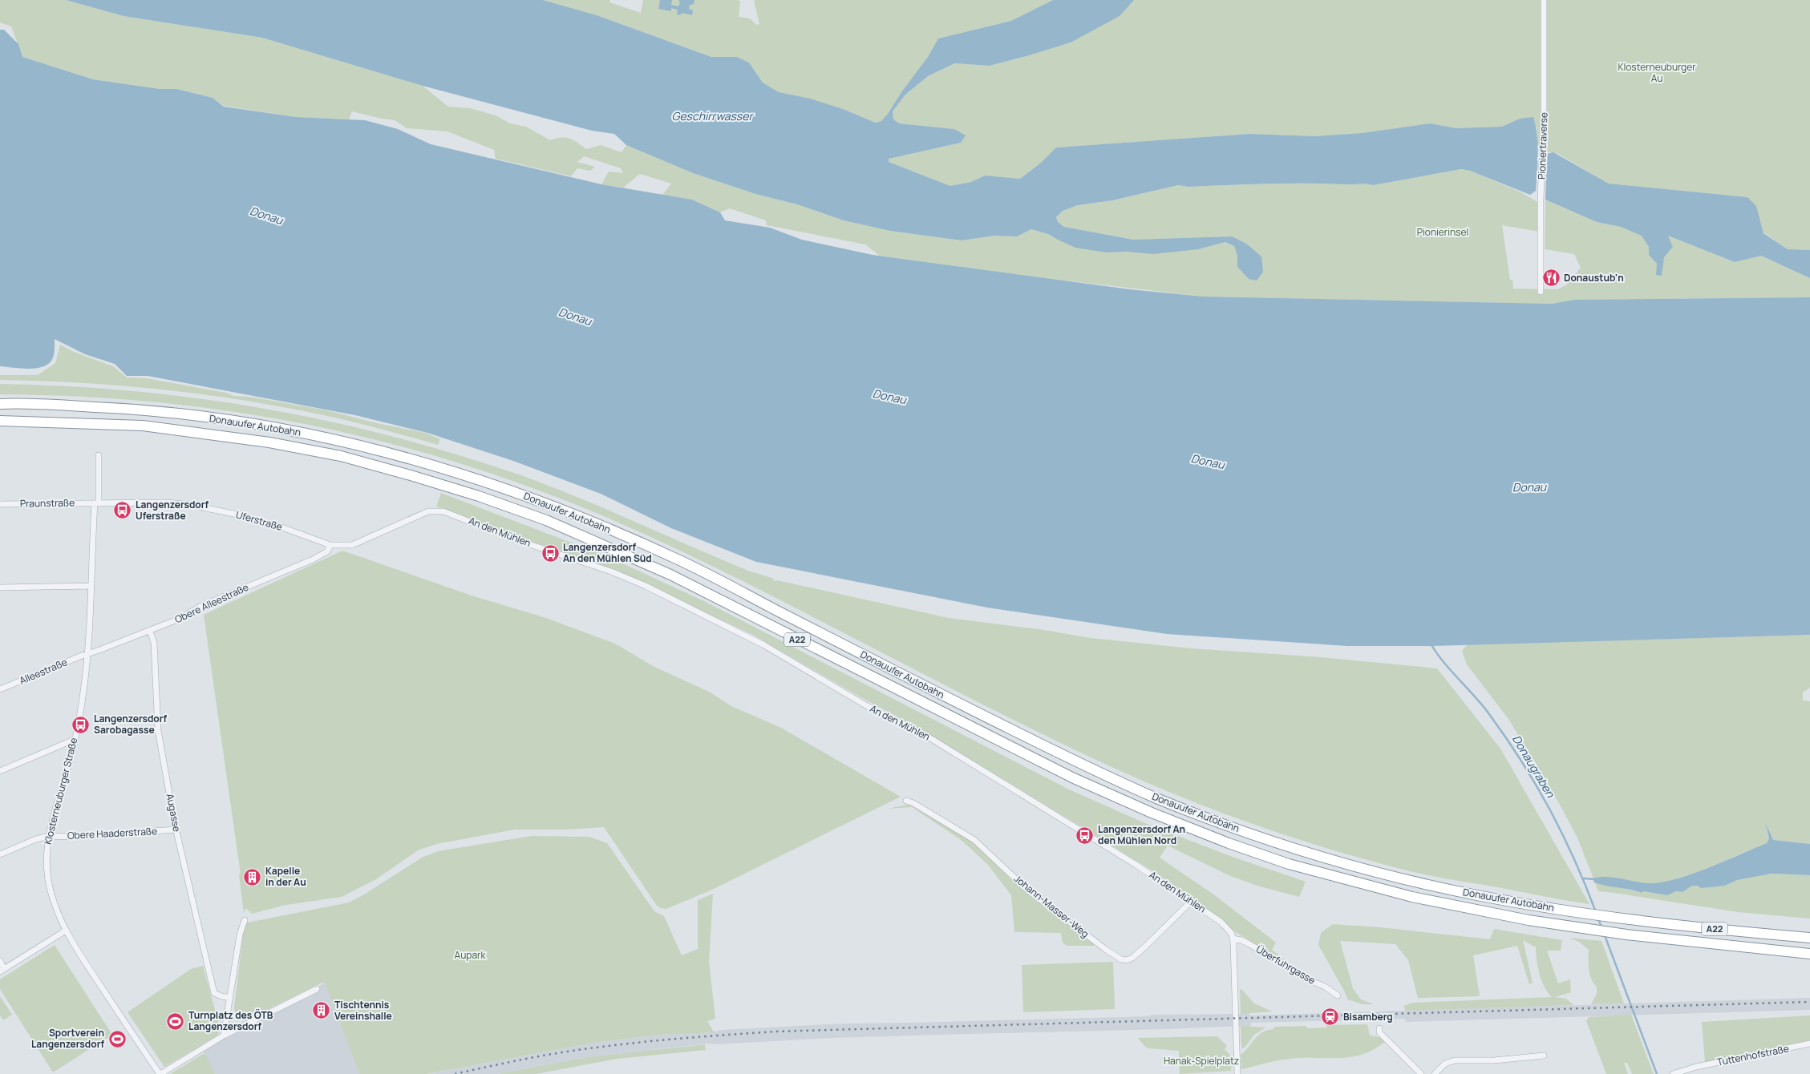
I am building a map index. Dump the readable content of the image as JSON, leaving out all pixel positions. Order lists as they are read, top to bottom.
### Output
{
  "streets": {
    "highway": ["Donauufer Autobahn", "A22"],
    "street": [
      "Pioniertraverse",
      "Praunstraße",
      "Uferstraße",
      "An den Mühlen",
      "Obere Alleestraße",
      "Alleestraße",
      "Klosterneuburger Straße",
      "Augasse",
      "Obere Haaderstraße",
      "Johann-Masser-Weg",
      "Überfuhrgasse",
      "Tuttenhofstraße"
    ]
  },
  "crossings": [
    ["Praunstraße", "Uferstraße"],
    ["Praunstraße", "Klosterneuburger Straße"],
    ["Uferstraße", "An den Mühlen"],
    ["Uferstraße", "Obere Alleestraße"],
    ["Uferstraße", "Klosterneuburger Straße"],
    ["An den Mühlen", "Johann-Masser-Weg"],
    ["An den Mühlen", "Überfuhrgasse"],
    ["Obere Alleestraße", "Alleestraße"],
    ["Obere Alleestraße", "Klosterneuburger Straße"],
    ["Obere Alleestraße", "Augasse"],
    ["Alleestraße", "Klosterneuburger Straße"],
    ["Klosterneuburger Straße", "Obere Haaderstraße"],
    ["Augasse", "Obere Haaderstraße"]
  ],
  "water": ["Geschirrwasser", "Donau", "Donaugraben"],
  "parks": [
    "Klosterneuburger Au",
    "Pionierinsel",
    "Aupark",
    "Hanak-Spielplatz"
  ],
  "places": {
    "restaurant": ["Donaustub'n"],
    "bus stop": [
      "Langenzersdorf Uferstraße",
      "Langenzersdorf An den Mühlen Süd",
      "Langenzersdorf Sarobagasse",
      "Langenzersdorf An den Mühlen Nord"
    ],
    "building": ["Kapelle in der Au", "Tischtennis Vereinshalle"],
    "station": ["Bisamberg"],
    "sports": ["Turnplatz des ÖTB Langenzersdorf", "Sportverein Langenzersdorf"]
  }
}
